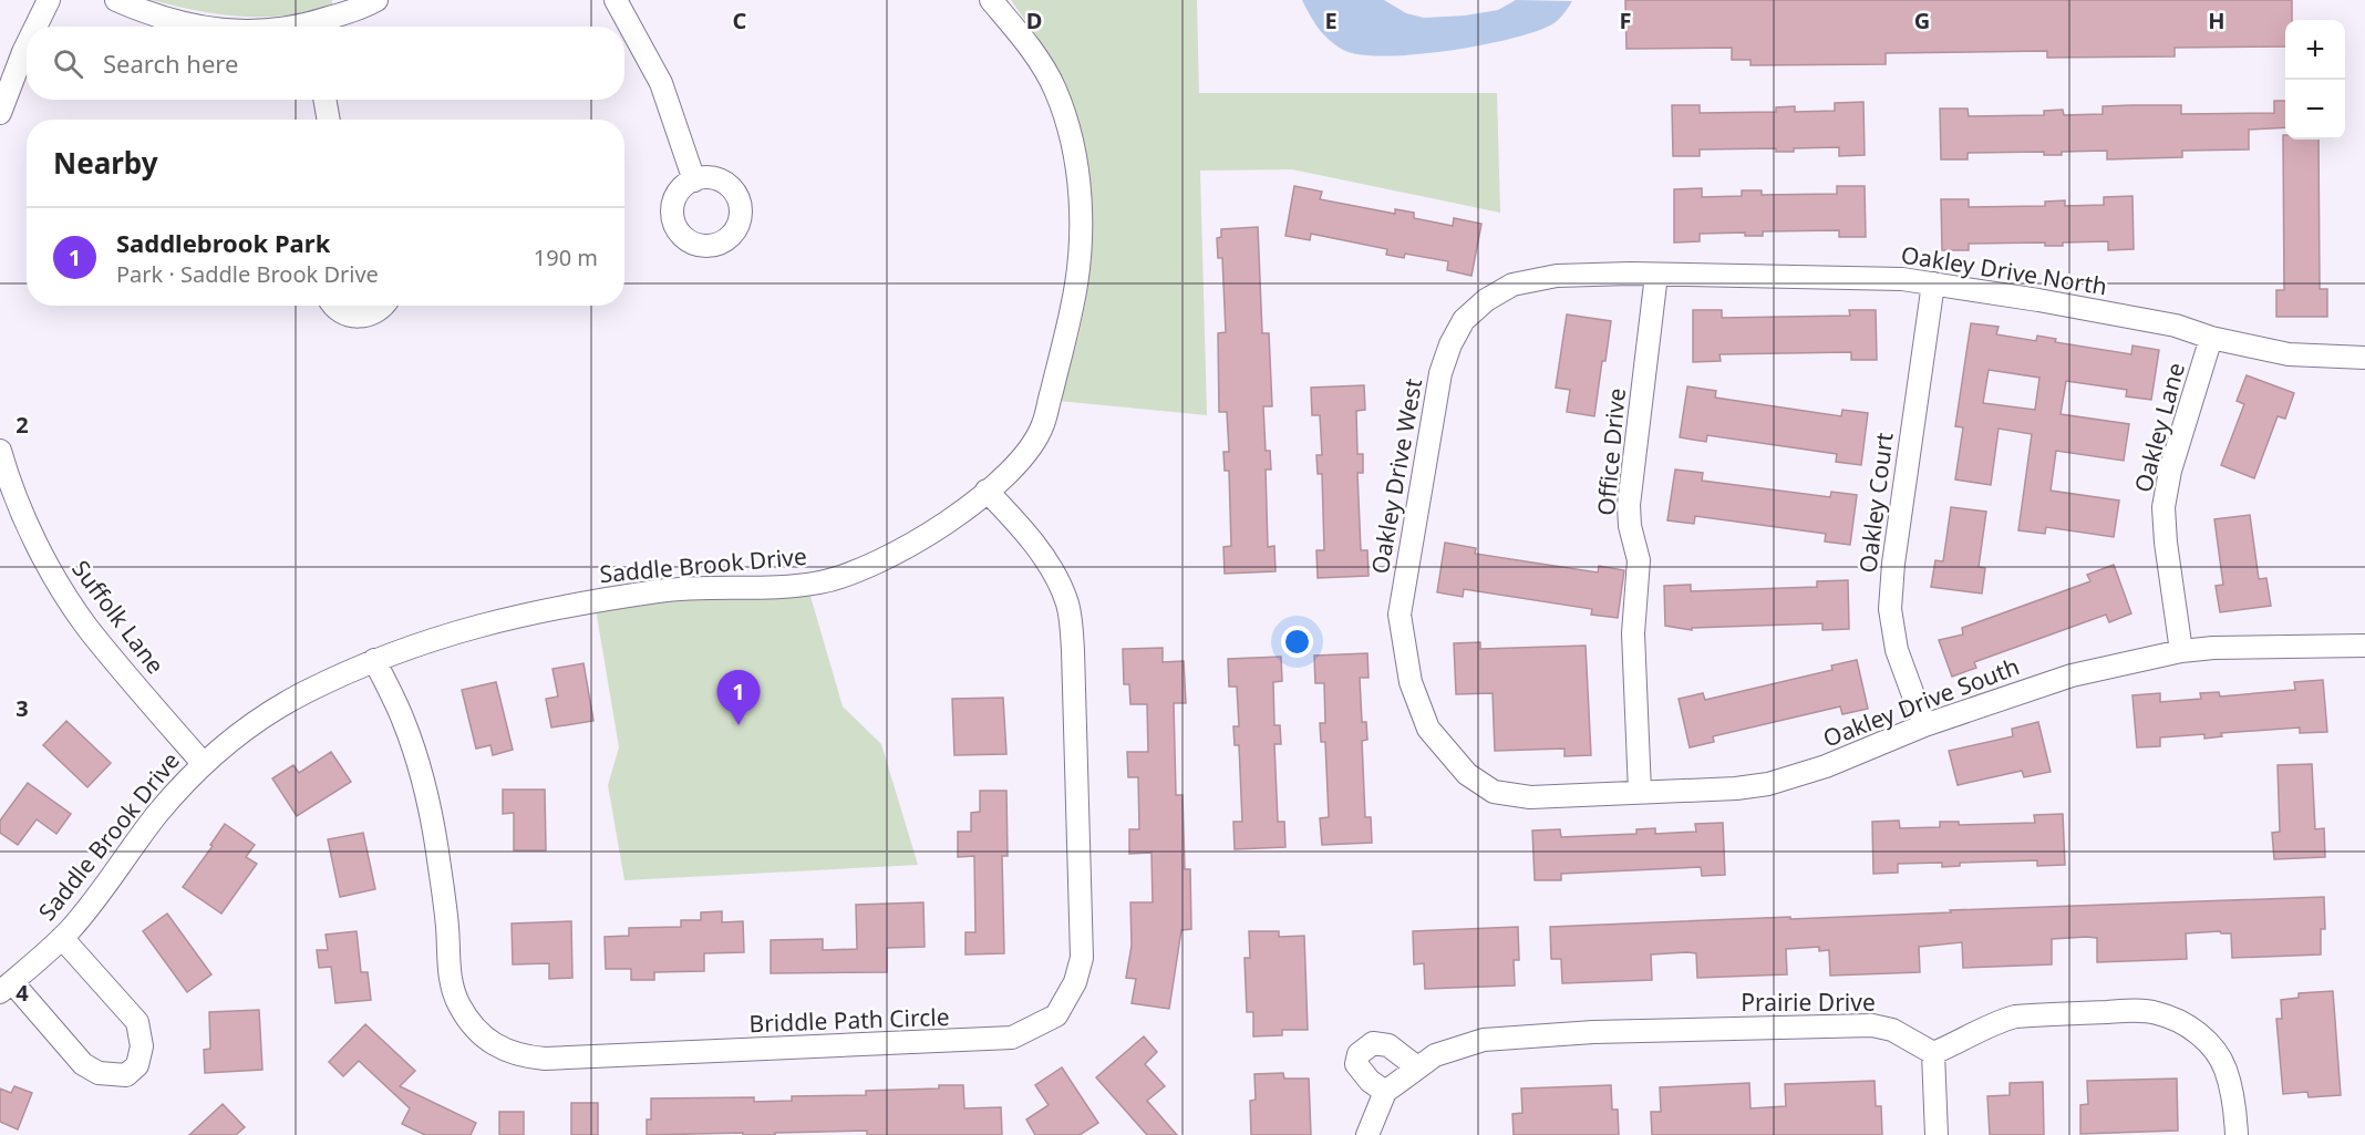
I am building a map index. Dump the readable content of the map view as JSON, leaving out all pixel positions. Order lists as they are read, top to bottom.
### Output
{
  "streets": {
    "street": [
      "Oakley Drive North",
      "Oakley Lane",
      "Office Drive",
      "Oakley Drive West",
      "Oakley Court",
      "Saddle Brook Drive",
      "Suffolk Lane",
      "Oakley Drive South",
      "Prairie Drive",
      "Briddle Path Circle"
    ]
  },
  "crossings": [
    ["Oakley Drive North", "Oakley Lane"],
    ["Oakley Drive North", "Office Drive"],
    ["Oakley Drive North", "Oakley Drive West"],
    ["Oakley Drive North", "Oakley Court"],
    ["Oakley Lane", "Oakley Drive South"],
    ["Office Drive", "Oakley Drive South"],
    ["Oakley Drive West", "Oakley Drive South"],
    ["Oakley Court", "Oakley Drive South"],
    ["Saddle Brook Drive", "Suffolk Lane"],
    ["Saddle Brook Drive", "Briddle Path Circle"]
  ],
  "page": {
    "map_buttons": ["+", "−"],
    "search": "Search here",
    "heading": "Nearby",
    "list": [
      {
        "mark": "1",
        "name": "Saddlebrook Park",
        "note": "Park · Saddle Brook Drive",
        "value": "190 m"
      }
    ],
    "pins": "1"
  },
  "grid": {
    "columns": [
      "C",
      "D",
      "E",
      "F",
      "G",
      "H"
    ],
    "rows": ["2", "3", "4"]
  }
}
